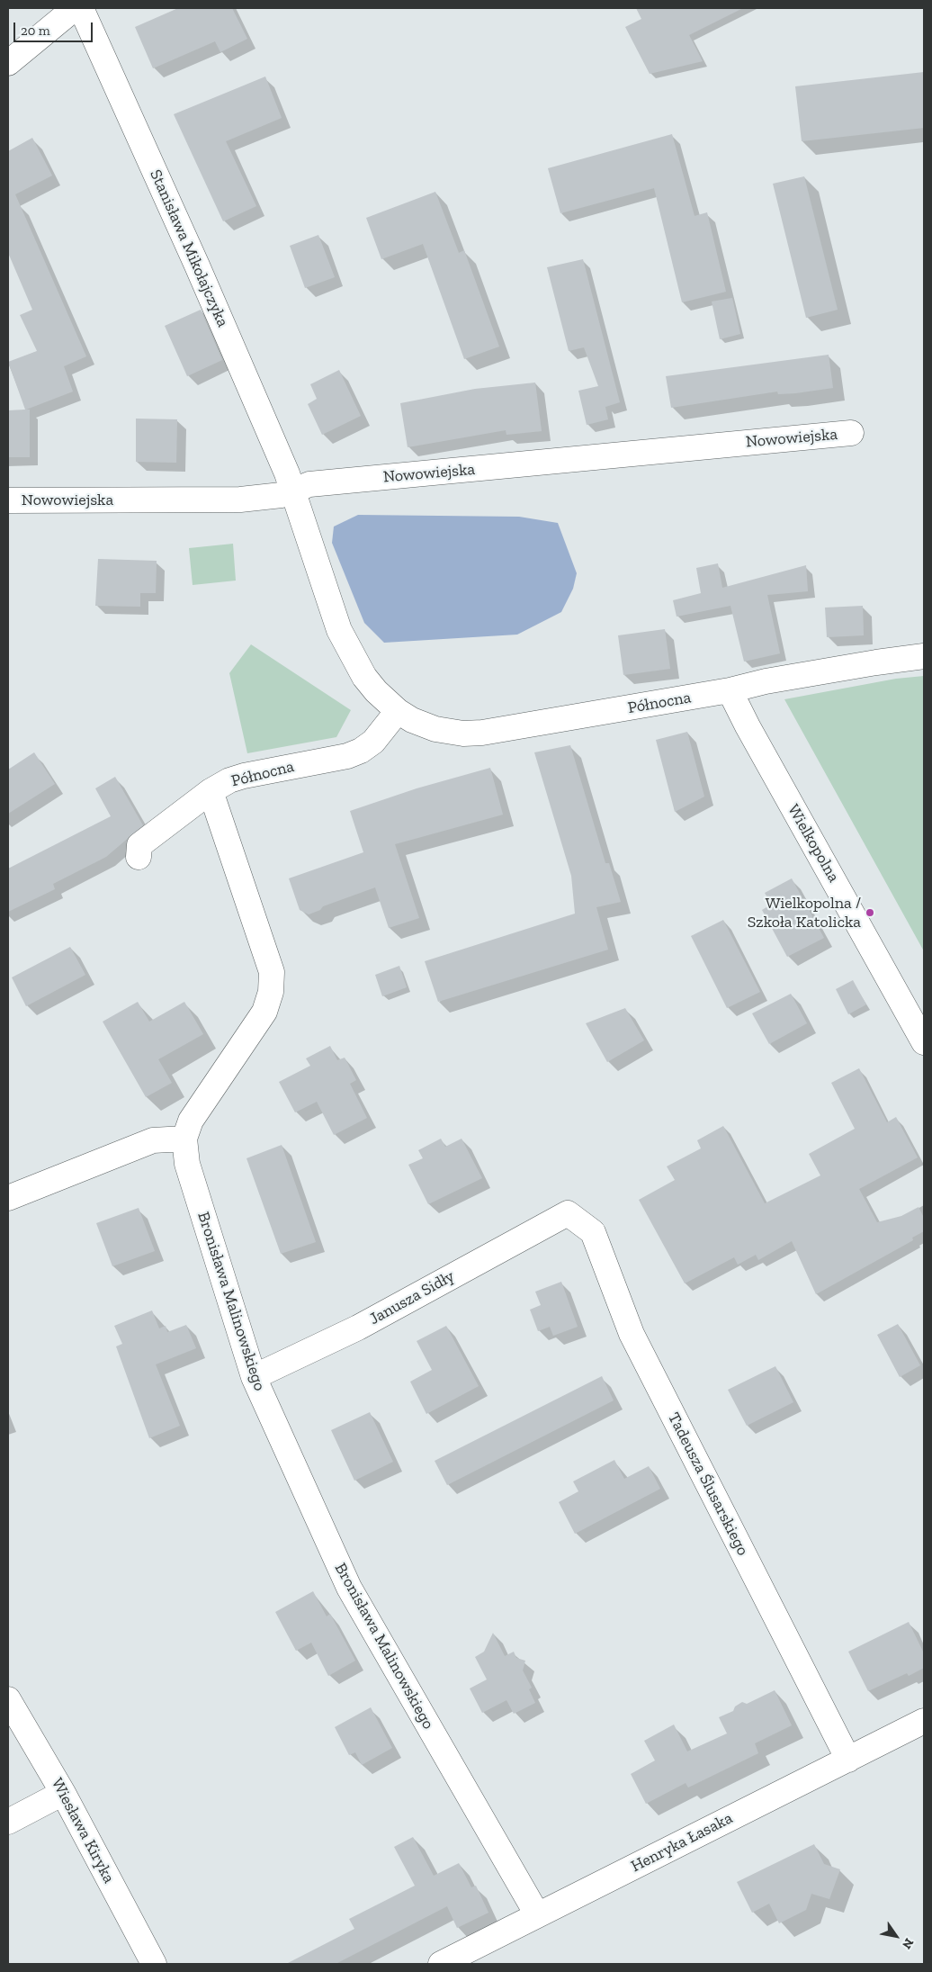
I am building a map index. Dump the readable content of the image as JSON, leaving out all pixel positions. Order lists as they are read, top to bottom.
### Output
{
  "streets": {
    "street": [
      "Stanisława Mikołajczyka",
      "Nowowiejska",
      "Północna",
      "Wielkopolna",
      "Janusza Sidły",
      "Bronisława Malinowskiego",
      "Tadeusza Ślusarskiego",
      "Wiesława Kiryka",
      "Henryka Łasaka"
    ]
  },
  "crossings": [
    ["Stanisława Mikołajczyka", "Nowowiejska"],
    ["Stanisława Mikołajczyka", "Północna"],
    ["Nowowiejska", "Północna"],
    ["Północna", "Wielkopolna"],
    ["Północna", "Bronisława Malinowskiego"],
    ["Janusza Sidły", "Bronisława Malinowskiego"],
    ["Janusza Sidły", "Tadeusza Ślusarskiego"],
    ["Bronisława Malinowskiego", "Henryka Łasaka"],
    ["Tadeusza Ślusarskiego", "Henryka Łasaka"]
  ],
  "places": ["Wielkopolna / Szkoła Katolicka"],
  "scale_bar": "20 m",
  "north": "bottom right"
}
